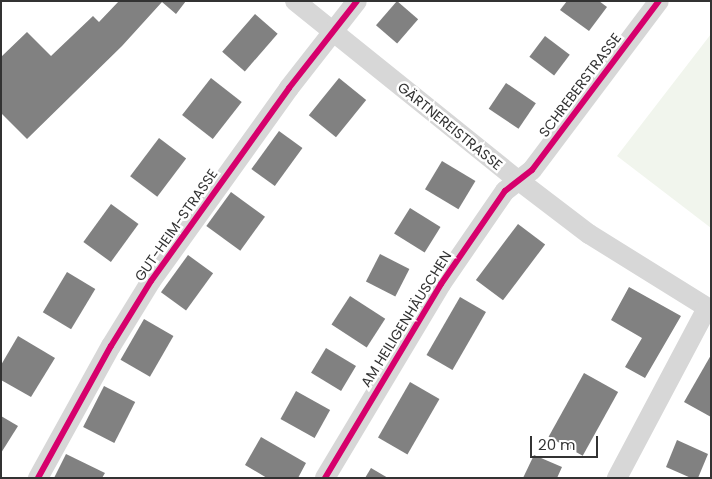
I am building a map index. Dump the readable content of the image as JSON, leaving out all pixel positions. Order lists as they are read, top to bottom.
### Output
{
  "streets": {
    "street": [
      "SCHREBERSTRASSE",
      "GÄRTNEREISTRASSE",
      "GUT-HEIM-STRASSE",
      "AM HEILIGENHÄUSCHEN"
    ]
  },
  "crossings": [
    ["SCHREBERSTRASSE", "GÄRTNEREISTRASSE"],
    ["SCHREBERSTRASSE", "AM HEILIGENHÄUSCHEN"],
    ["GÄRTNEREISTRASSE", "GUT-HEIM-STRASSE"],
    ["GÄRTNEREISTRASSE", "AM HEILIGENHÄUSCHEN"]
  ],
  "scale_bar": "20 m"
}
